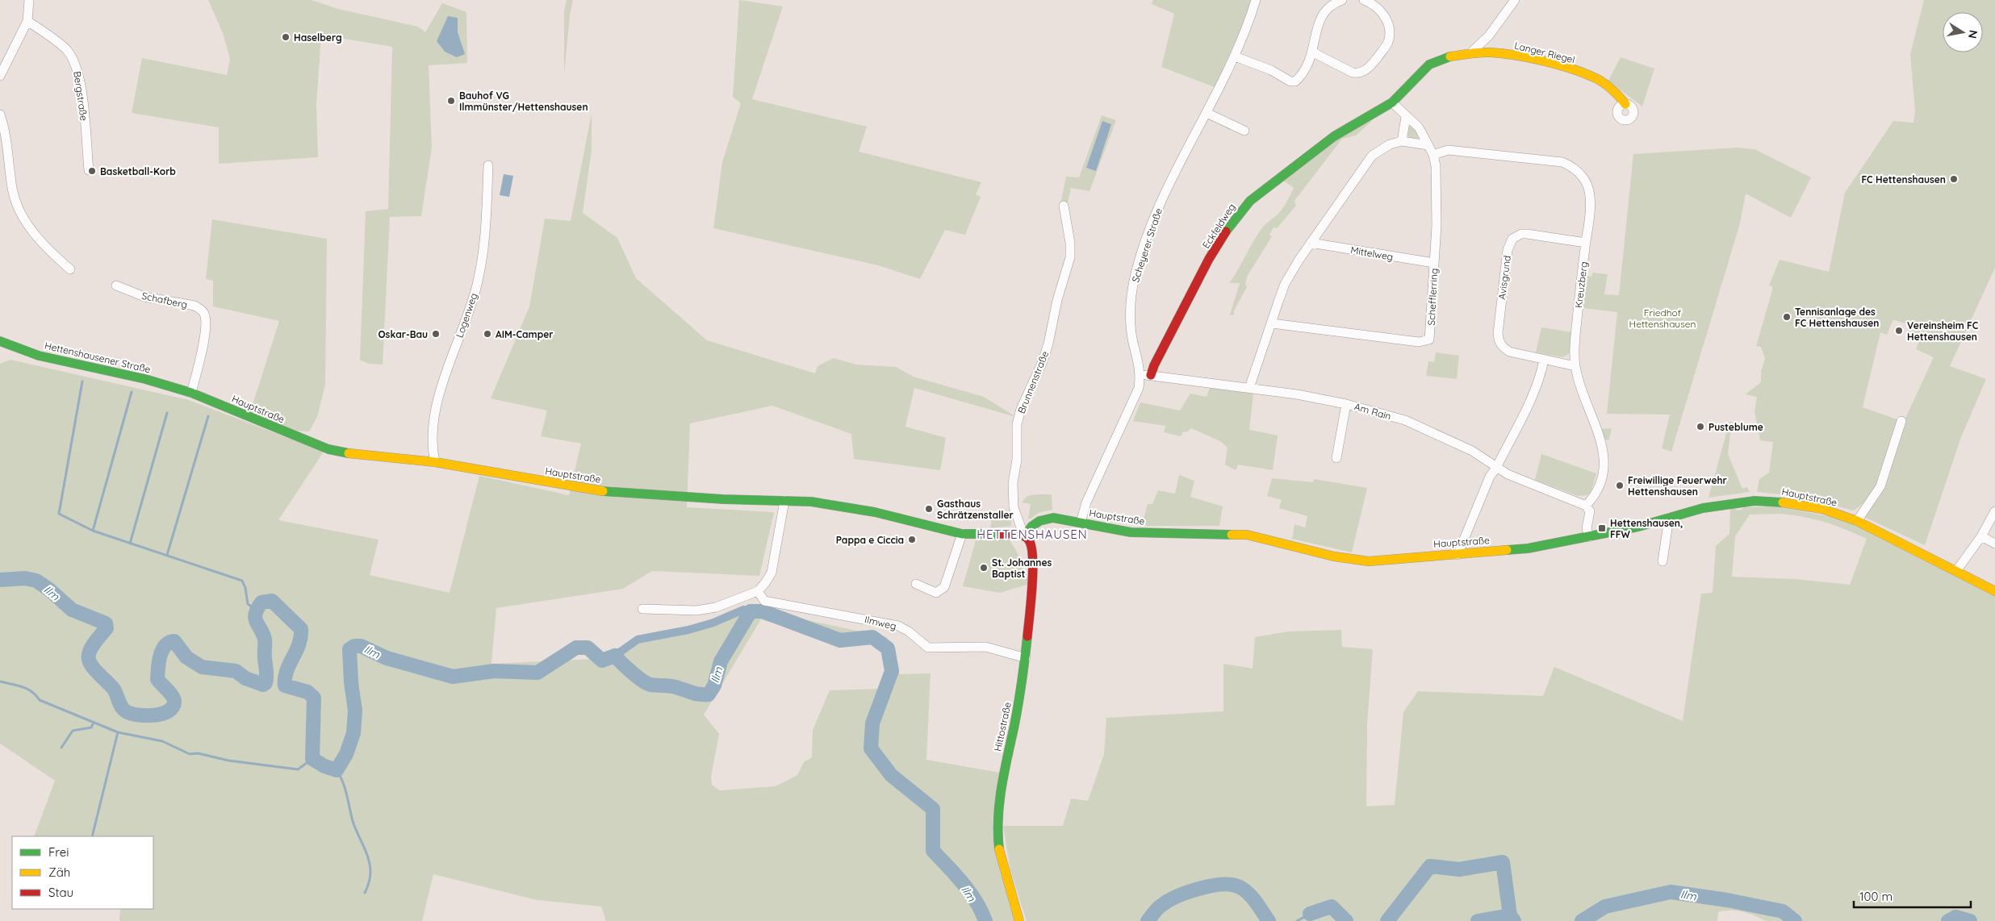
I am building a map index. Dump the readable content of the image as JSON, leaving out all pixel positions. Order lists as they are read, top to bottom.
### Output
{
  "streets": {
    "street": [
      "Langer Riegel",
      "Bergstraße",
      "Eckfeldweg",
      "Scheyerer Straße",
      "Mittelweg",
      "Avisgrund",
      "Kreuzberg",
      "Schefflerring",
      "Schafberg",
      "Logenweg",
      "Hettenshausener Straße",
      "Brunnenstraße",
      "Hauptstraße",
      "Am Rain",
      "Ilmweg",
      "Hittostraße"
    ]
  },
  "crossings": [
    ["Langer Riegel", "Eckfeldweg"],
    ["Langer Riegel", "Schefflerring"],
    ["Eckfeldweg", "Schefflerring"],
    ["Eckfeldweg", "Am Rain"],
    ["Scheyerer Straße", "Hauptstraße"],
    ["Scheyerer Straße", "Am Rain"],
    ["Mittelweg", "Schefflerring"],
    ["Avisgrund", "Kreuzberg"],
    ["Kreuzberg", "Schefflerring"],
    ["Kreuzberg", "Am Rain"],
    ["Schafberg", "Hettenshausener Straße"],
    ["Schafberg", "Hauptstraße"],
    ["Logenweg", "Hauptstraße"],
    ["Hettenshausener Straße", "Hauptstraße"],
    ["Brunnenstraße", "Hauptstraße"],
    ["Brunnenstraße", "Hittostraße"],
    ["Hauptstraße", "Hittostraße"],
    ["Ilmweg", "Hittostraße"]
  ],
  "districts": ["HETTENSHAUSEN"],
  "water": ["Ilm"],
  "parks": ["Friedhof Hettenshausen"],
  "places": {
    "other": [
      "Haselberg",
      "Bauhof VG Ilmmünster/Hettenshausen",
      "Basketball-Korb",
      "FC Hettenshausen",
      "Tennisanlage des FC Hettenshausen",
      "Vereinsheim FC Hettenshausen",
      "Oskar-Bau",
      "AIM-Camper",
      "Pusteblume",
      "Freiwillige Feuerwehr Hettenshausen",
      "Gasthaus Schrätzenstaller",
      "Pappa e Ciccia",
      "St. Johannes Baptist"
    ],
    "transit": ["Hettenshausen, FFW"]
  },
  "legend": ["Frei", "Zäh", "Stau"],
  "scale_bar": "100 m",
  "north": "right"
}
